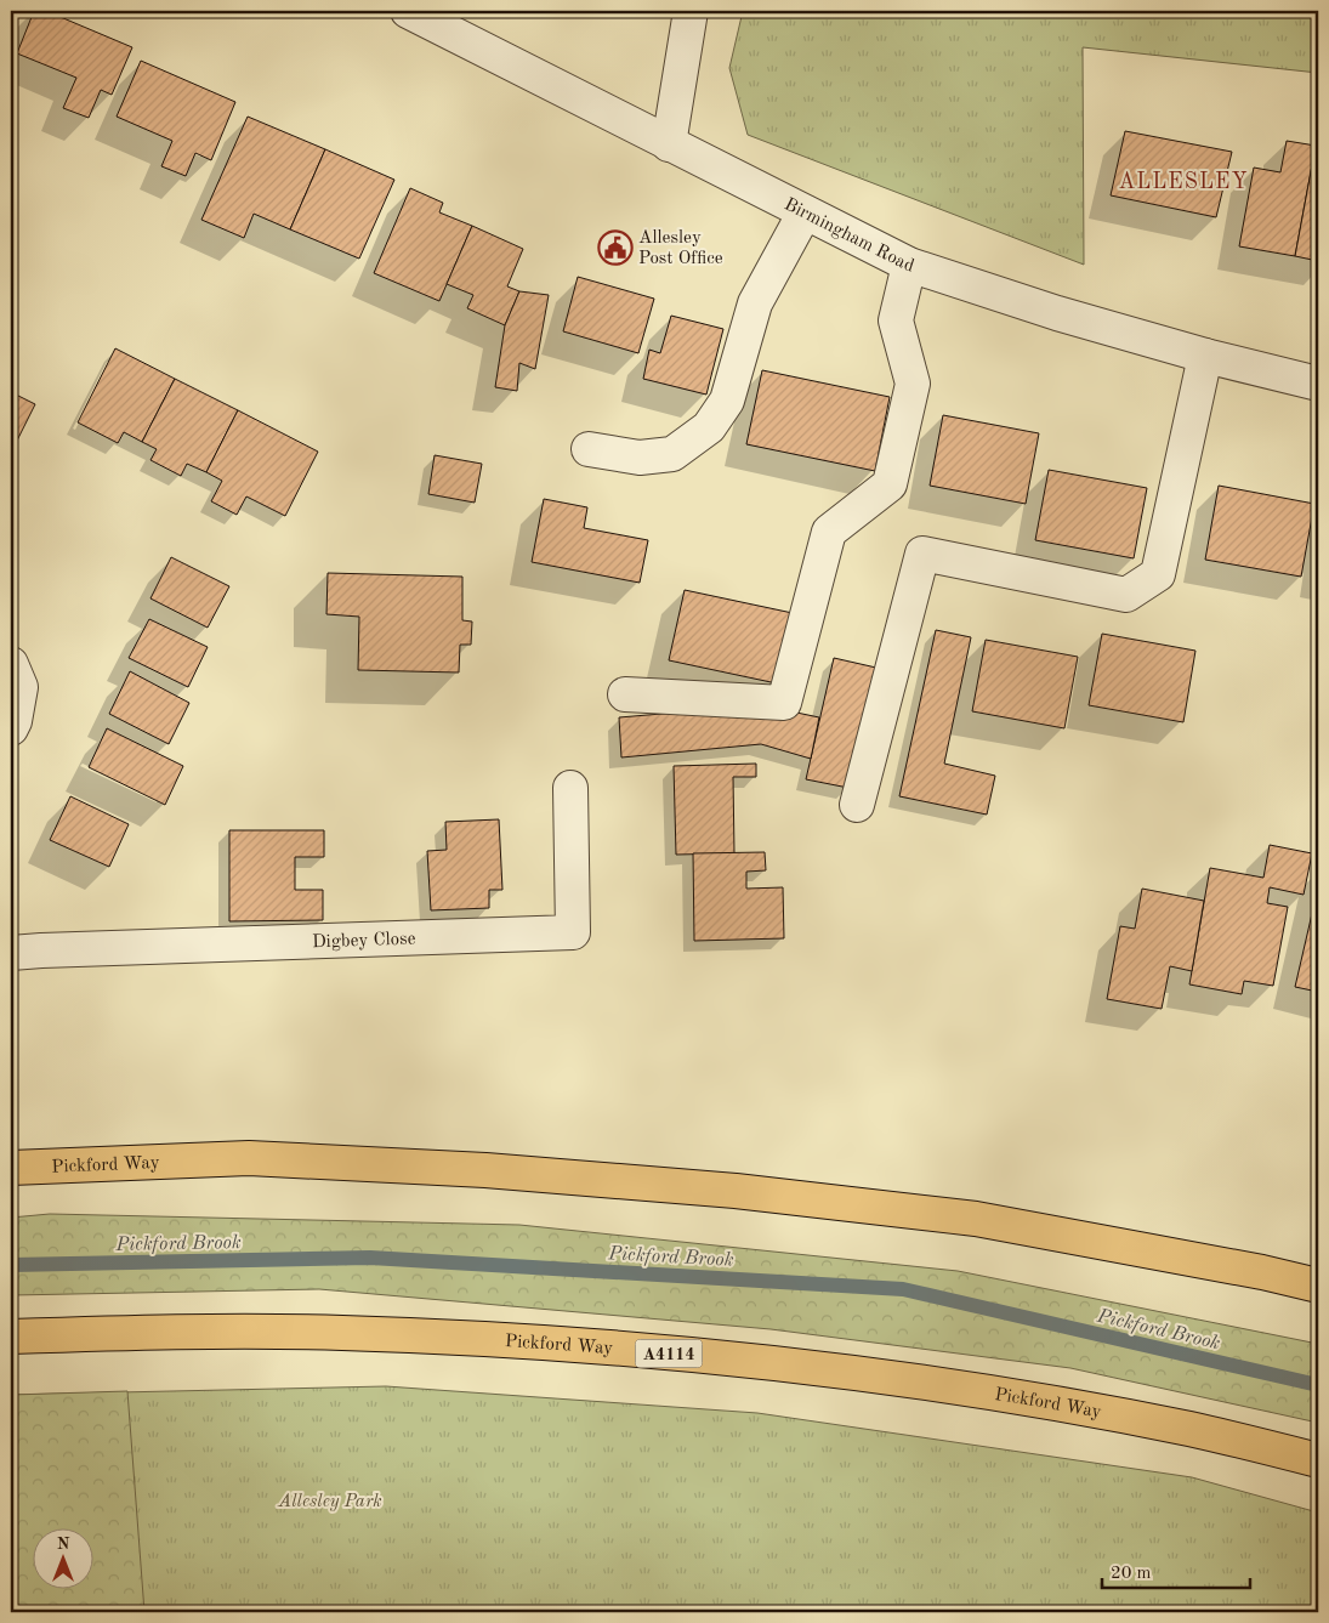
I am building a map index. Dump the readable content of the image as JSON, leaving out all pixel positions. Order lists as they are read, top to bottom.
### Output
{
  "streets": {
    "highway": ["Pickford Way", "A4114"],
    "street": ["Birmingham Road", "Digbey Close"]
  },
  "districts": ["ALLESLEY"],
  "water": ["Pickford Brook"],
  "parks": ["Allesley Park"],
  "places": {
    "public building": ["Allesley Post Office"]
  },
  "scale_bar": "20 m",
  "north": "top"
}
